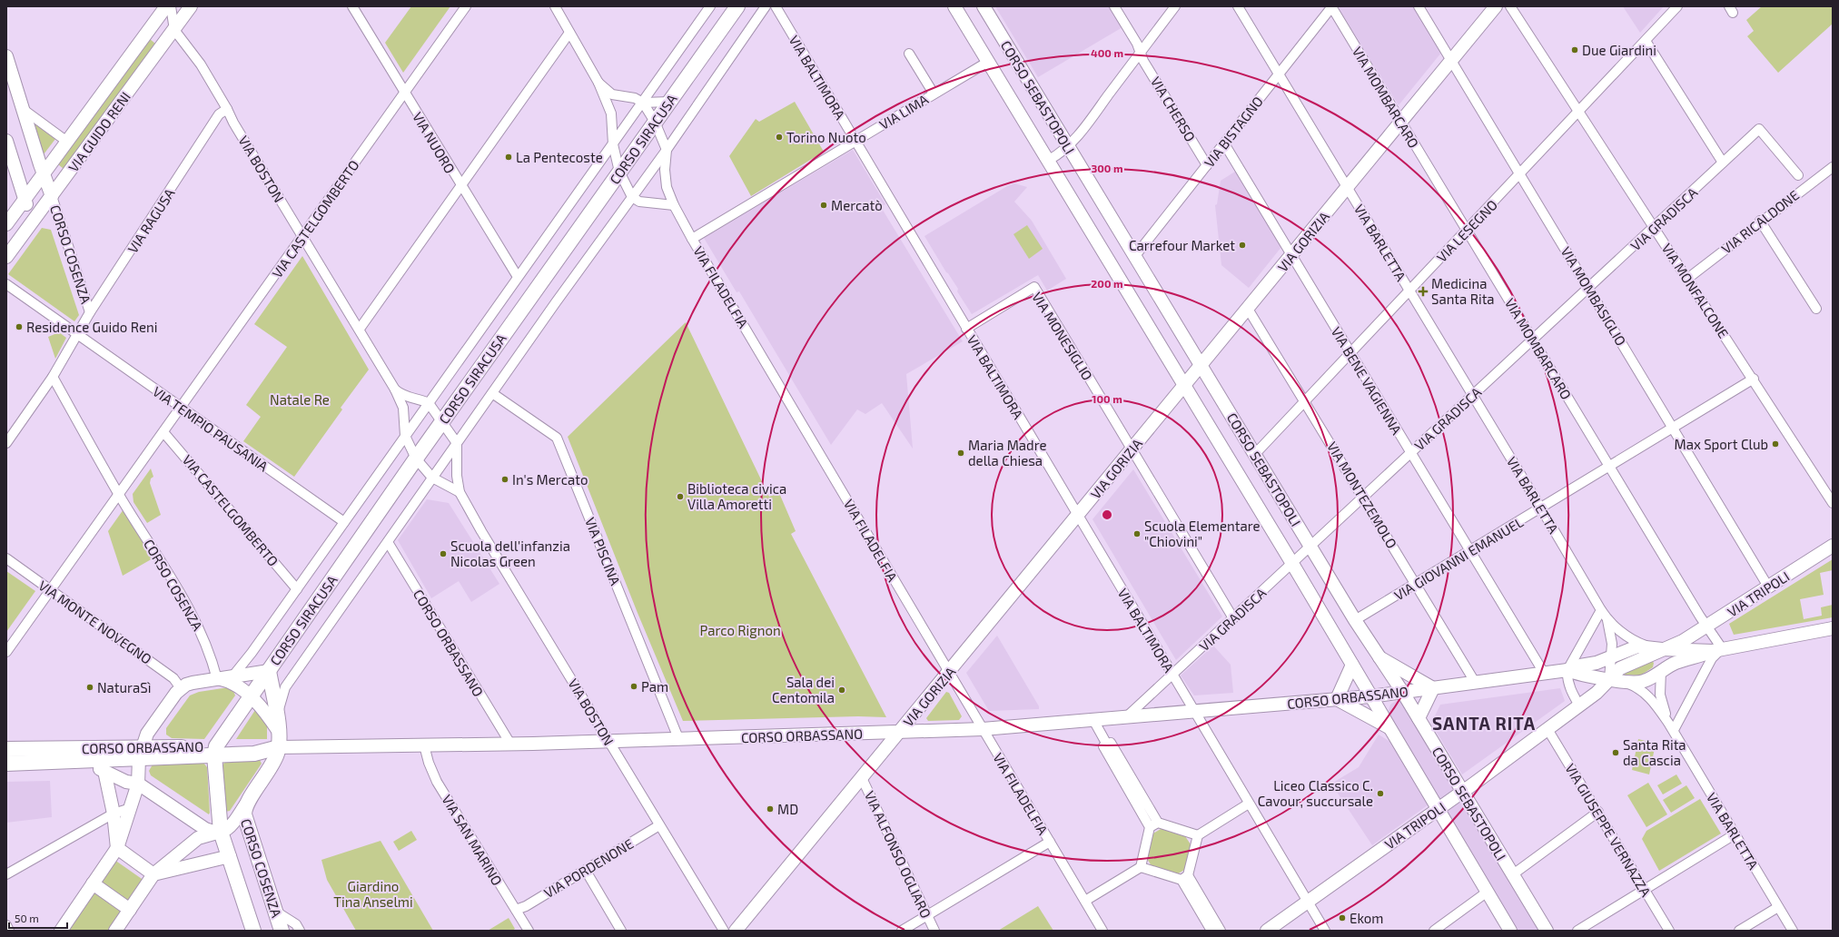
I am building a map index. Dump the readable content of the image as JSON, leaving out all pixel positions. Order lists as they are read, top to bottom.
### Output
{
  "streets": {
    "main road": ["CORSO SIRACUSA", "CORSO COSENZA", "CORSO ORBASSANO"],
    "street": [
      "VIA BALTIMORA",
      "CORSO SEBASTOPOLI",
      "VIA MOMBARCARO",
      "VIA CHERSO",
      "VIA LIMA",
      "VIA GUIDO RENI",
      "VIA BISTAGNO",
      "VIA NUORO",
      "VIA BOSTON",
      "VIA CASTELGOMBERTO",
      "VIA GRADISCA",
      "VIA RAGUSA",
      "VIA RICALDONE",
      "VIA LESEGNO",
      "VIA GORIZIA",
      "VIA BARLETTA",
      "VIA FILADELFIA",
      "VIA MONFALCONE",
      "VIA MOMBASIGLIO",
      "VIA MONESIGLIO",
      "VIA BENE VAGIENNA",
      "VIA TEMPIO PAUSANIA",
      "VIA MONTEZEMOLO",
      "VIA PISCINA",
      "VIA GIOVANNI EMANUEL",
      "VIA TRIPOLI",
      "VIA MONTE NOVEGNO",
      "VIA GIUSEPPE VERNAZZA",
      "VIA SAN MARINO",
      "VIA ALFONSO OGLIARO",
      "VIA PORDENONE"
    ]
  },
  "crossings": [
    ["VIA BALTIMORA", "VIA LIMA"],
    ["VIA BALTIMORA", "VIA GRADISCA"],
    ["VIA BALTIMORA", "VIA GORIZIA"],
    ["VIA BALTIMORA", "VIA FILADELFIA"],
    ["VIA BALTIMORA", "VIA MONESIGLIO"],
    ["VIA BALTIMORA", "VIA TRIPOLI"],
    ["VIA BALTIMORA", "CORSO ORBASSANO"],
    ["CORSO SEBASTOPOLI", "VIA LIMA"],
    ["CORSO SEBASTOPOLI", "VIA BISTAGNO"],
    ["CORSO SEBASTOPOLI", "VIA GRADISCA"],
    ["CORSO SEBASTOPOLI", "VIA LESEGNO"],
    ["CORSO SEBASTOPOLI", "VIA GORIZIA"],
    ["CORSO SEBASTOPOLI", "VIA GIOVANNI EMANUEL"],
    ["CORSO SEBASTOPOLI", "VIA TRIPOLI"],
    ["CORSO SEBASTOPOLI", "CORSO ORBASSANO"],
    ["VIA MOMBARCARO", "VIA BISTAGNO"],
    ["VIA MOMBARCARO", "VIA GRADISCA"],
    ["VIA MOMBARCARO", "VIA LESEGNO"],
    ["VIA MOMBARCARO", "VIA GORIZIA"],
    ["VIA MOMBARCARO", "VIA GIOVANNI EMANUEL"],
    ["VIA MOMBARCARO", "VIA TRIPOLI"],
    ["VIA CHERSO", "VIA BISTAGNO"],
    ["VIA LIMA", "VIA FILADELFIA"],
    ["VIA GUIDO RENI", "VIA BOSTON"],
    ["VIA GUIDO RENI", "CORSO COSENZA"],
    ["VIA BISTAGNO", "VIA BARLETTA"],
    ["VIA BISTAGNO", "VIA BENE VAGIENNA"],
    ["CORSO SIRACUSA", "VIA NUORO"],
    ["CORSO SIRACUSA", "VIA BOSTON"],
    ["CORSO SIRACUSA", "VIA CASTELGOMBERTO"],
    ["CORSO SIRACUSA", "CORSO COSENZA"],
    ["CORSO SIRACUSA", "VIA FILADELFIA"],
    ["CORSO SIRACUSA", "VIA TEMPIO PAUSANIA"],
    ["CORSO SIRACUSA", "VIA PISCINA"],
    ["CORSO SIRACUSA", "CORSO ORBASSANO"],
    ["VIA NUORO", "VIA CASTELGOMBERTO"],
    ["VIA BOSTON", "VIA CASTELGOMBERTO"],
    ["VIA BOSTON", "VIA RAGUSA"],
    ["VIA BOSTON", "CORSO ORBASSANO"],
    ["VIA BOSTON", "VIA PORDENONE"],
    ["VIA CASTELGOMBERTO", "CORSO COSENZA"],
    ["VIA CASTELGOMBERTO", "VIA TEMPIO PAUSANIA"],
    ["VIA CASTELGOMBERTO", "VIA MONTE NOVEGNO"],
    ["VIA GRADISCA", "VIA BARLETTA"],
    ["VIA GRADISCA", "VIA MONFALCONE"],
    ["VIA GRADISCA", "VIA MOMBASIGLIO"],
    ["VIA GRADISCA", "VIA MONESIGLIO"],
    ["VIA GRADISCA", "VIA BENE VAGIENNA"],
    ["VIA GRADISCA", "VIA MONTEZEMOLO"],
    ["VIA RAGUSA", "CORSO COSENZA"],
    ["VIA RAGUSA", "VIA TEMPIO PAUSANIA"],
    ["VIA RICALDONE", "VIA MONFALCONE"],
    ["VIA LESEGNO", "VIA BARLETTA"],
    ["VIA LESEGNO", "VIA MONFALCONE"],
    ["VIA LESEGNO", "VIA MOMBASIGLIO"],
    ["VIA LESEGNO", "VIA BENE VAGIENNA"],
    ["VIA LESEGNO", "VIA MONTEZEMOLO"],
    ["VIA GORIZIA", "VIA BARLETTA"],
    ["VIA GORIZIA", "VIA FILADELFIA"],
    ["VIA GORIZIA", "VIA MOMBASIGLIO"],
    ["VIA GORIZIA", "VIA MONESIGLIO"],
    ["VIA GORIZIA", "VIA BENE VAGIENNA"],
    ["VIA GORIZIA", "VIA MONTEZEMOLO"],
    ["VIA GORIZIA", "CORSO ORBASSANO"],
    ["VIA GORIZIA", "VIA ALFONSO OGLIARO"],
    ["VIA BARLETTA", "VIA GIOVANNI EMANUEL"],
    ["VIA BARLETTA", "VIA TRIPOLI"],
    ["CORSO COSENZA", "CORSO ORBASSANO"],
    ["VIA FILADELFIA", "CORSO ORBASSANO"],
    ["VIA FILADELFIA", "VIA ALFONSO OGLIARO"],
    ["VIA MONFALCONE", "VIA GIOVANNI EMANUEL"],
    ["VIA MOMBASIGLIO", "VIA GIOVANNI EMANUEL"],
    ["VIA MOMBASIGLIO", "VIA TRIPOLI"],
    ["VIA BENE VAGIENNA", "VIA GIOVANNI EMANUEL"],
    ["VIA BENE VAGIENNA", "CORSO ORBASSANO"],
    ["VIA MONTEZEMOLO", "VIA GIOVANNI EMANUEL"],
    ["VIA MONTEZEMOLO", "CORSO ORBASSANO"],
    ["VIA PISCINA", "CORSO ORBASSANO"],
    ["VIA TRIPOLI", "VIA GIUSEPPE VERNAZZA"],
    ["CORSO ORBASSANO", "VIA SAN MARINO"],
    ["VIA SAN MARINO", "VIA PORDENONE"]
  ],
  "districts": ["SANTA RITA"],
  "parks": ["Natale Re", "Parco Rignon", "Giardino Tina Anselmi"],
  "places": {
    "other": [
      "Due Giardini",
      "Torino Nuoto",
      "La Pentecoste",
      "Mercatò",
      "Carrefour Market",
      "Residence Guido Reni",
      "Max Sport Club",
      "Maria Madre della Chiesa",
      "In's Mercato",
      "Biblioteca civica Villa Amoretti",
      "Scuola Elementare \"Chiovini\"",
      "Scuola dell'infanzia Nicolas Green",
      "Pam",
      "NaturaSì",
      "Sala dei Centomila",
      "Santa Rita da Cascia",
      "Liceo Classico C. Cavour, succursale",
      "MD",
      "Ekom"
    ],
    "health": ["Medicina Santa Rita"]
  },
  "scale_bar": "50 m",
  "rings": [
    "400 m",
    "300 m",
    "200 m",
    "100 m"
  ]
}
